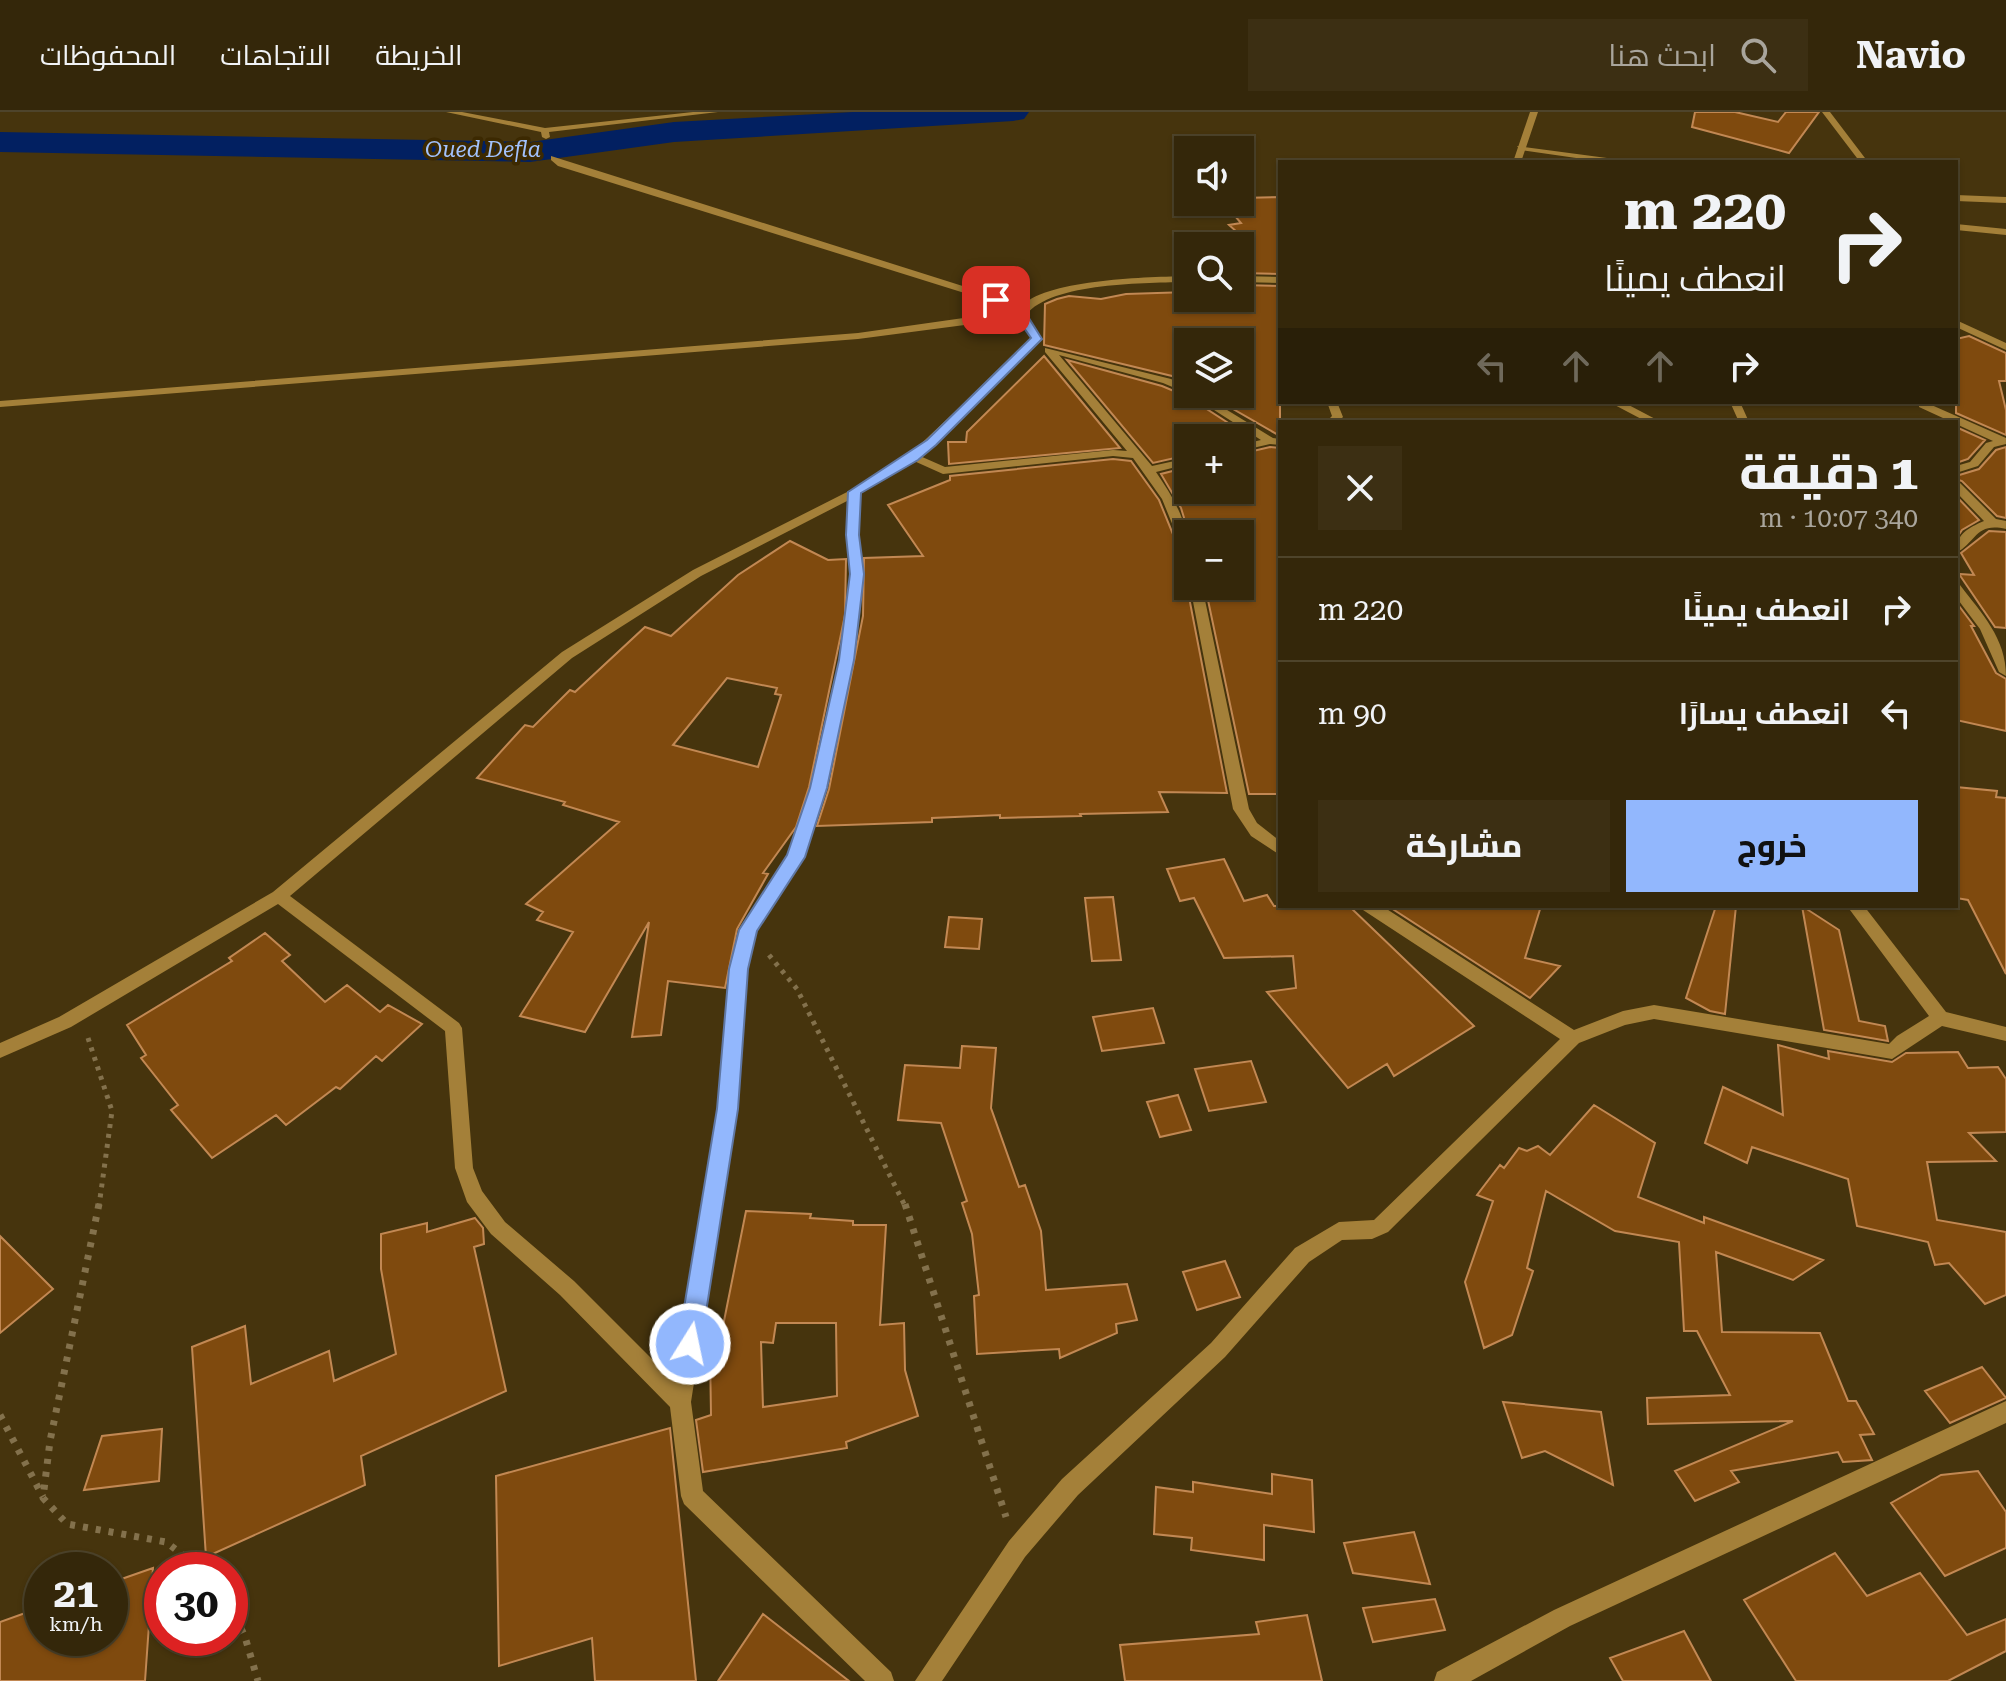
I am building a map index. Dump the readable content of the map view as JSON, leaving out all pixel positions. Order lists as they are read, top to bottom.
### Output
{
  "water": ["Oued Defla"],
  "page": {
    "header": "Navio",
    "search": "ابحث هنا",
    "nav": ["الخريطة", "الاتجاهات", "المحفوظات"],
    "map_buttons": ["+", "−"],
    "turn": ["220 m", "انعطف يمينًا"],
    "heading": ["1 دقيقة", "340 m · 10:07"],
    "list": [
      {
        "name": "انعطف يمينًا",
        "value": "220 m"
      },
      {
        "name": "انعطف يسارًا",
        "value": "90 m"
      }
    ],
    "buttons": ["خروج", "مشاركة"],
    "speed": "21 km/h",
    "limit": "30"
  }
}
